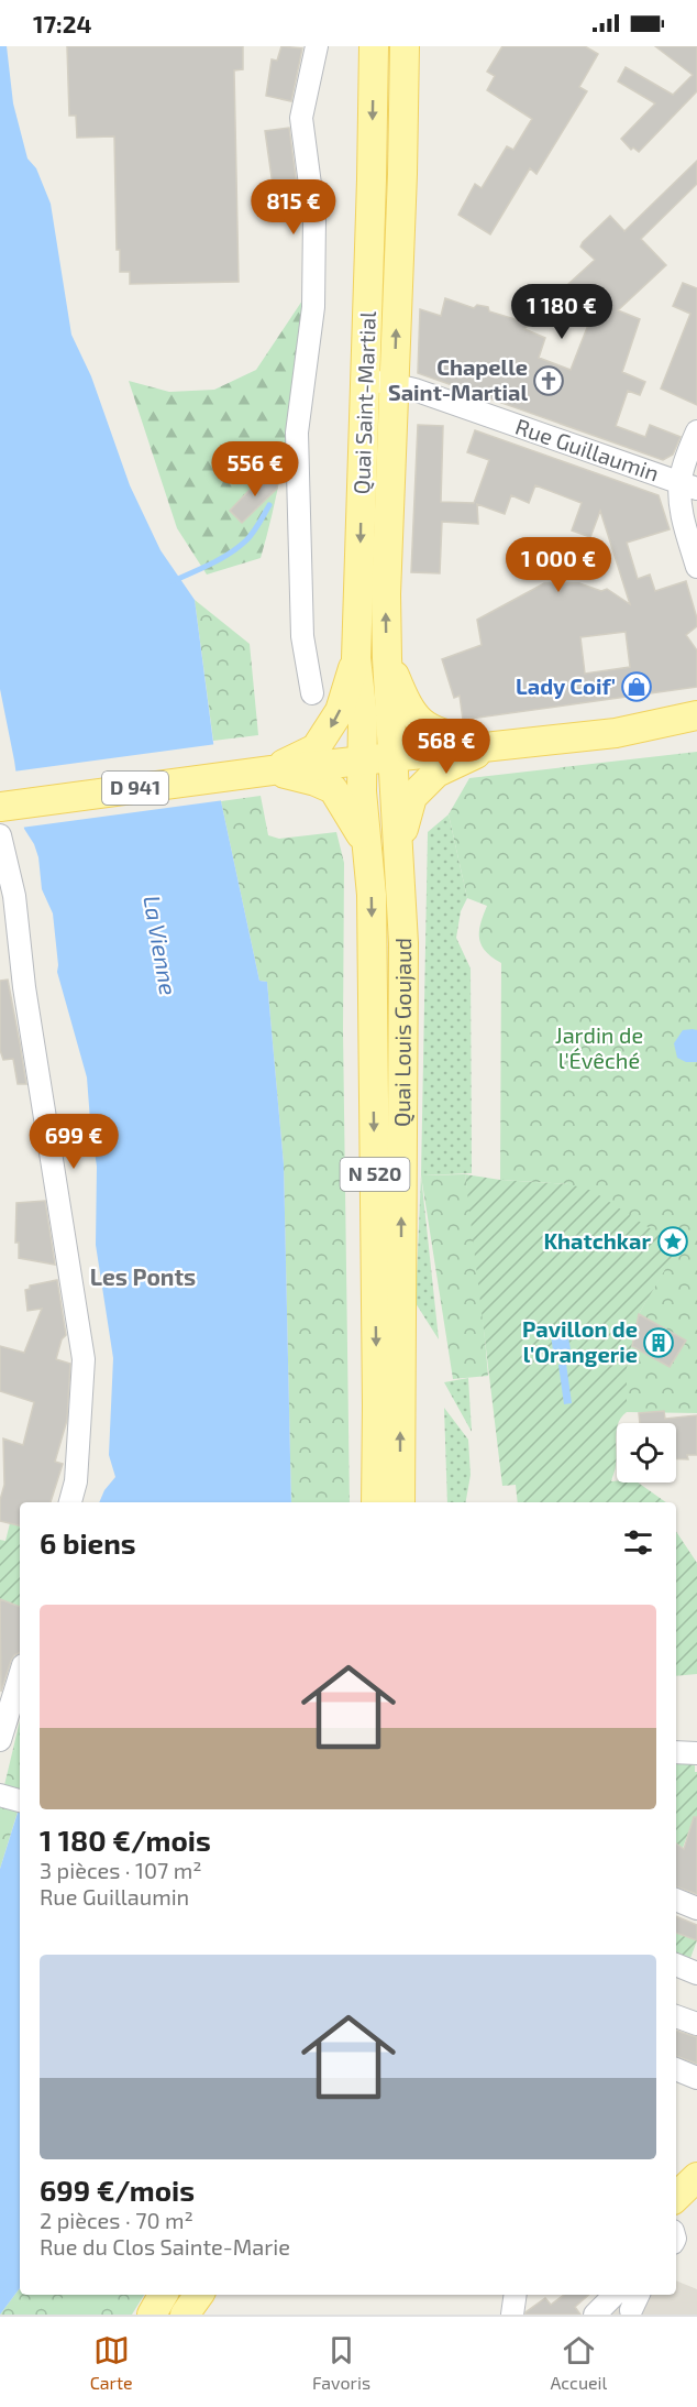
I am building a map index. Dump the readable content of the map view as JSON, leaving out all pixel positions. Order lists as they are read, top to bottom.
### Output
{
  "streets": {
    "main road": [
      "Quai Saint-Martial",
      "D 941",
      "Quai Louis Goujaud",
      "N 520"
    ],
    "street": ["Rue Guillaumin"]
  },
  "crossings": [
    ["Quai Saint-Martial", "Rue Guillaumin"],
    ["Quai Saint-Martial", "D 941"],
    ["Quai Saint-Martial", "Quai Louis Goujaud"],
    ["D 941", "Quai Louis Goujaud"]
  ],
  "districts": ["Les Ponts"],
  "water": ["La Vienne"],
  "parks": ["Jardin de l'Évêché"],
  "places": {
    "church": ["Chapelle Saint-Martial"],
    "shop": ["Lady Coif'"],
    "place": ["Khatchkar"],
    "building": ["Pavillon de l'Orangerie"]
  },
  "page": {
    "status": "17:24",
    "price": [
      "815 €",
      "1 180 €",
      "556 €",
      "1 000 €",
      "568 €",
      "699 €"
    ],
    "heading": "6 biens",
    "list": [
      {
        "name": "1 180 €/mois",
        "note": "3 pièces · 107 m² · Rue Guillaumin"
      },
      {
        "name": "699 €/mois",
        "note": "2 pièces · 70 m² · Rue du Clos Sainte-Marie"
      }
    ],
    "tabs": ["Carte", "Favoris", "Accueil"]
  }
}
